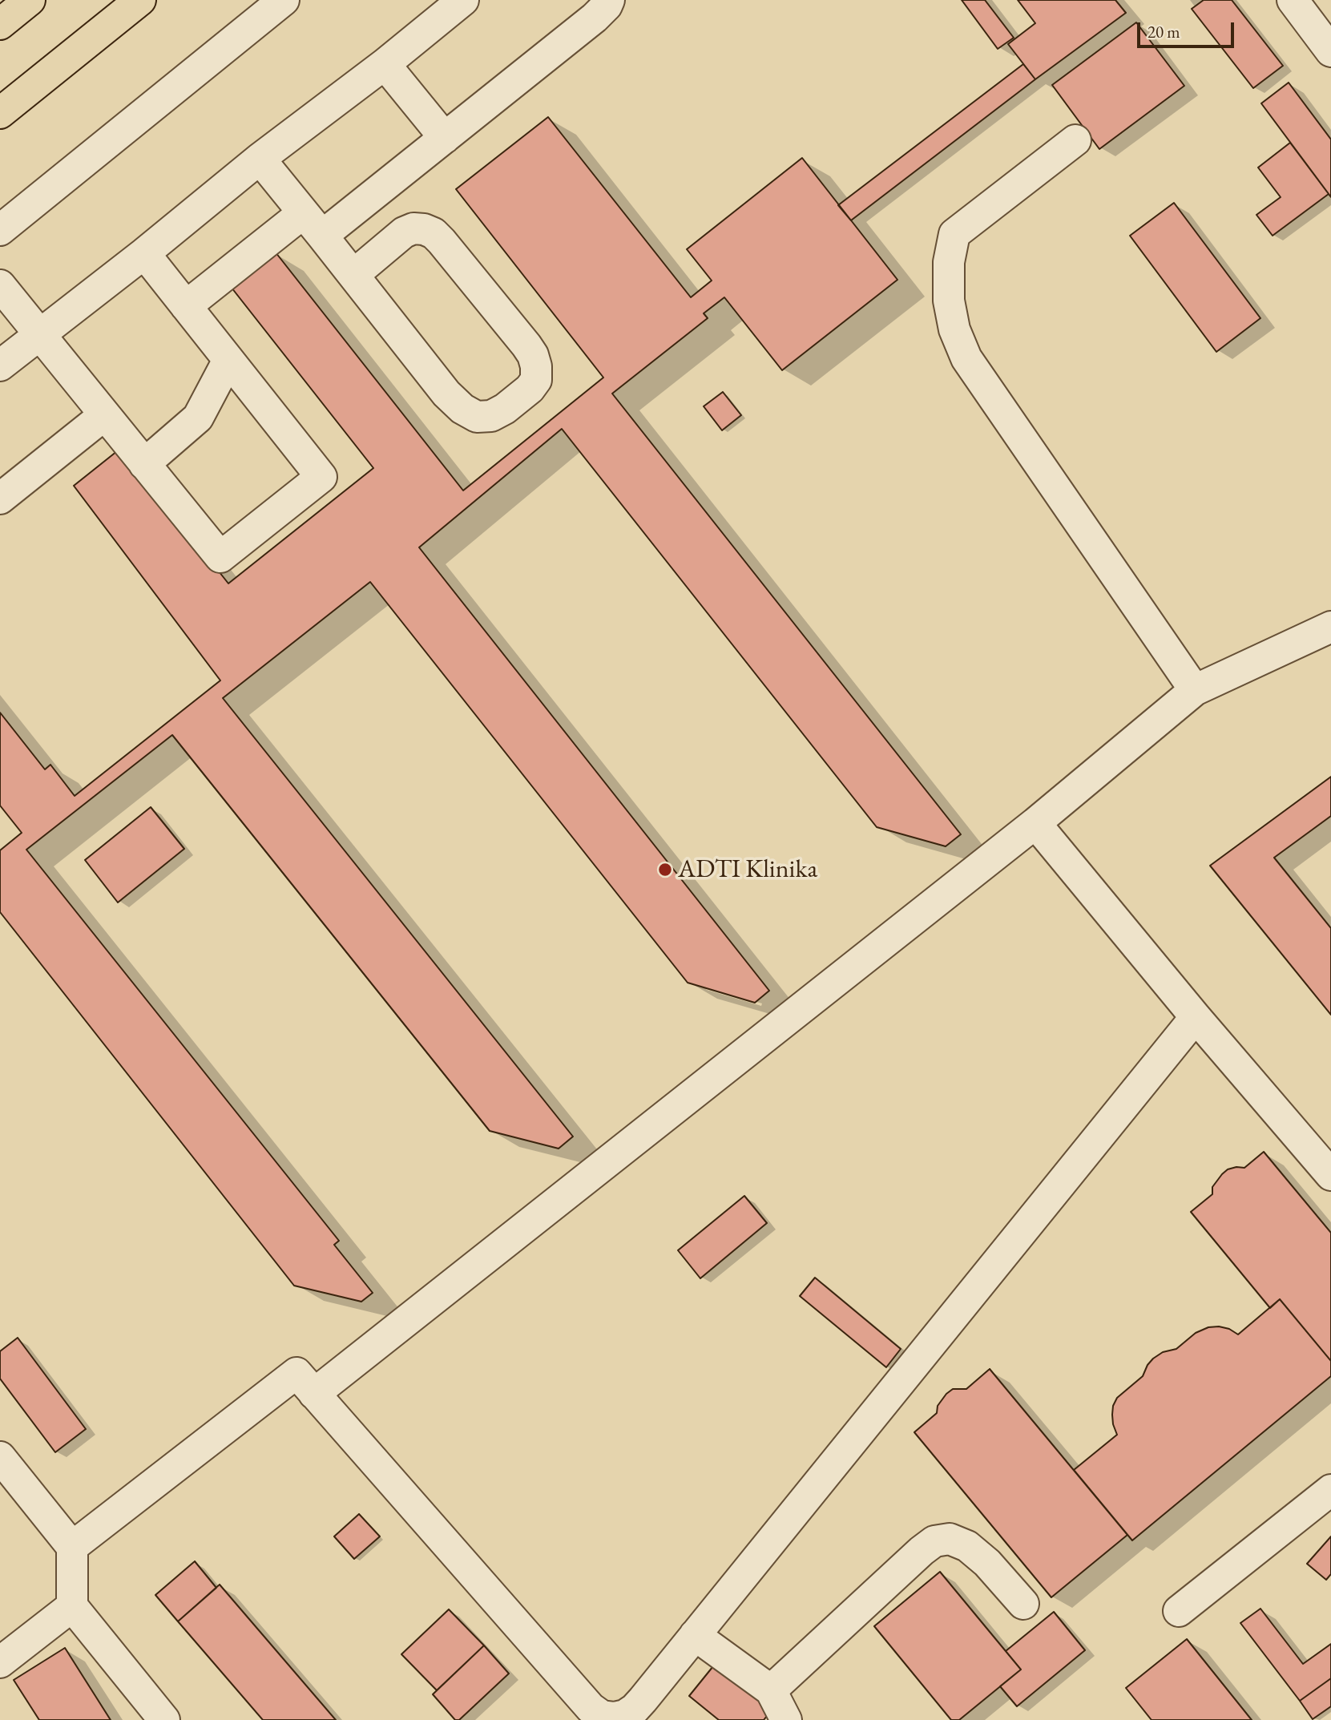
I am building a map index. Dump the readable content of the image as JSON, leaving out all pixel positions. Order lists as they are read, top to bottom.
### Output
{
  "places": ["ADTI Klinika"],
  "scale_bar": "20 m"
}
